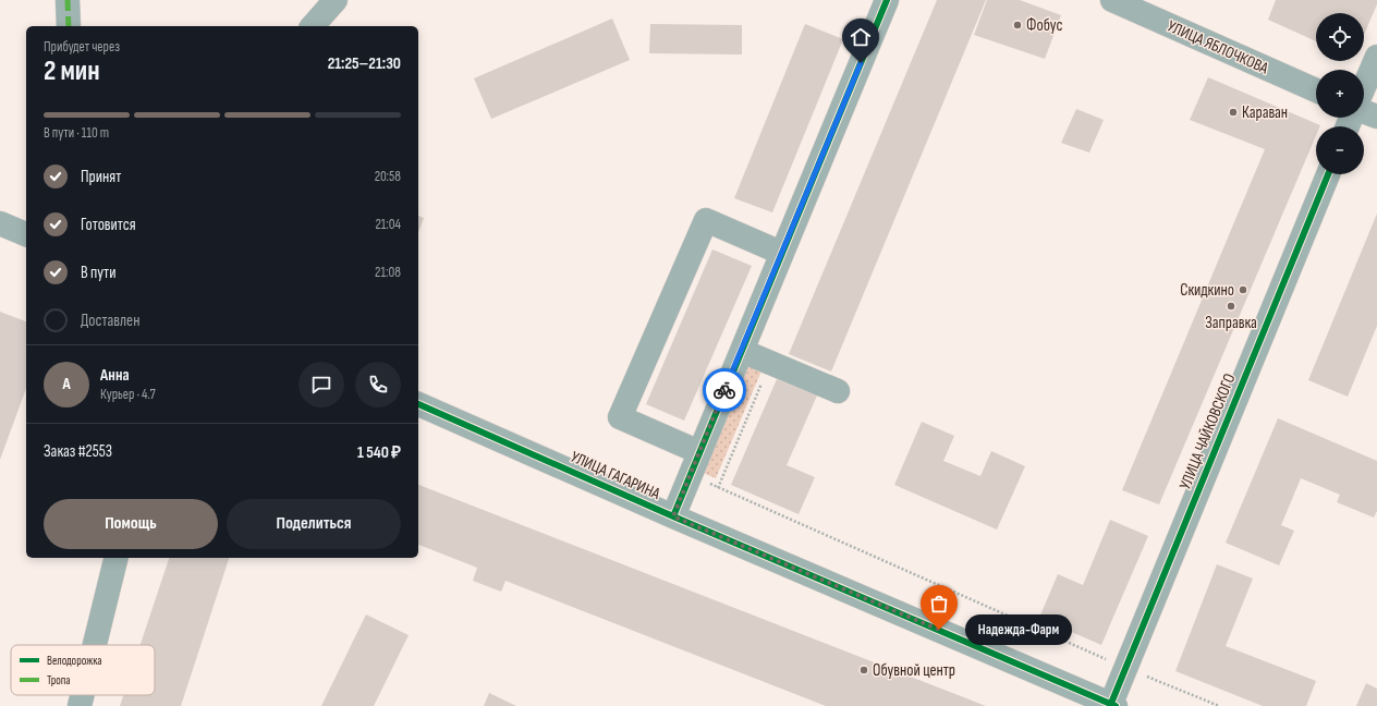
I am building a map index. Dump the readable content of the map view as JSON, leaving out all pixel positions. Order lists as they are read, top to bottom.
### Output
{
  "streets": {
    "street": ["УЛИЦА ЯБЛОЧКОВА", "УЛИЦА ЧАЙКОВСКОГО", "УЛИЦА ГАГАРИНА"]
  },
  "crossings": [
    ["УЛИЦА ЧАЙКОВСКОГО", "УЛИЦА ГАГАРИНА"]
  ],
  "places": [
    "Фобус",
    "Караван",
    "Скидкино",
    "Заправка",
    "Надежда-Фарм",
    "Обувной центр"
  ],
  "legend": ["Велодорожка", "Тропа"],
  "page": {
    "map_buttons": ["+", "−"],
    "heading": ["2 мин", "Прибудет через", "21:25–21:30"],
    "panel": [
      "Анна",
      "Курьер · 4.7",
      "Заказ #2553",
      "1 540 ₽"
    ],
    "bar": "В пути · 110 m",
    "list": [
      ["Принят", "20:58"],
      ["Готовится", "21:04"],
      ["В пути", "21:08"],
      "Доставлен"
    ],
    "round": "А",
    "buttons": ["Помощь", "Поделиться"],
    "bubble": "Надежда-Фарм"
  }
}
